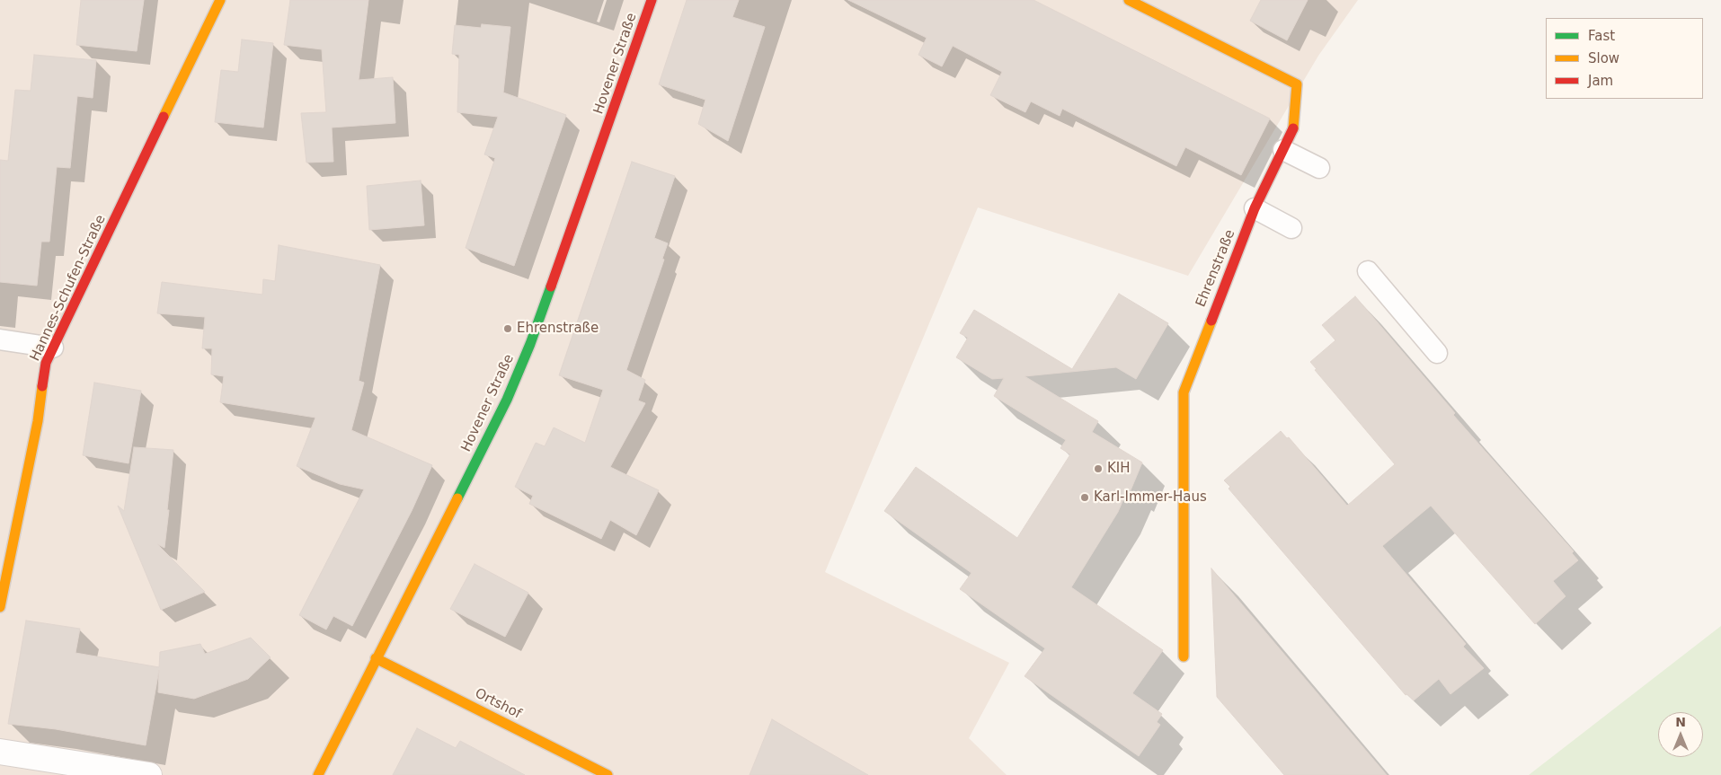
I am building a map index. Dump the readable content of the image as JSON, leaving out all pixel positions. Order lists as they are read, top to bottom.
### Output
{
  "streets": {
    "street": [
      "Hovener Straße",
      "Ehrenstraße",
      "Hannes-Schufen-Straße",
      "Ortshof"
    ]
  },
  "crossings": [
    ["Hovener Straße", "Ortshof"]
  ],
  "places": ["Ehrenstraße", "KIH", "Karl-Immer-Haus"],
  "legend": ["Fast", "Slow", "Jam"],
  "north": "top"
}
